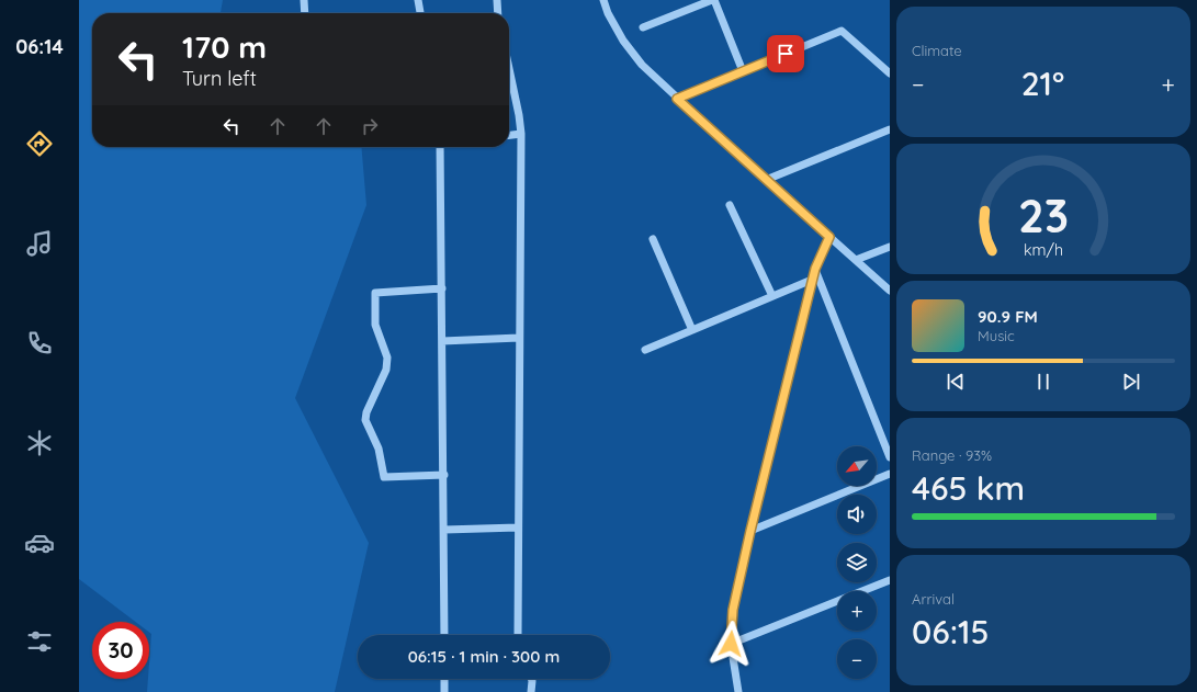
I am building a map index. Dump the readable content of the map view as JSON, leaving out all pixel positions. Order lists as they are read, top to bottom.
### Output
{
  "north": "bottom left",
  "page": {
    "tabs": "06:14",
    "tile": [
      "Climate",
      ["Range · 93%", "465 km"],
      ["Arrival", "06:15"]
    ],
    "turn": ["170 m", "Turn left"],
    "heat": ["−", "21°", "+"],
    "song": ["90.9 FM", "Music"],
    "map_buttons": ["+", "−"],
    "limit": "30",
    "trip": "06:15 · 1 min · 300 m",
    "gauge": ["23", "km/h"]
  }
}
